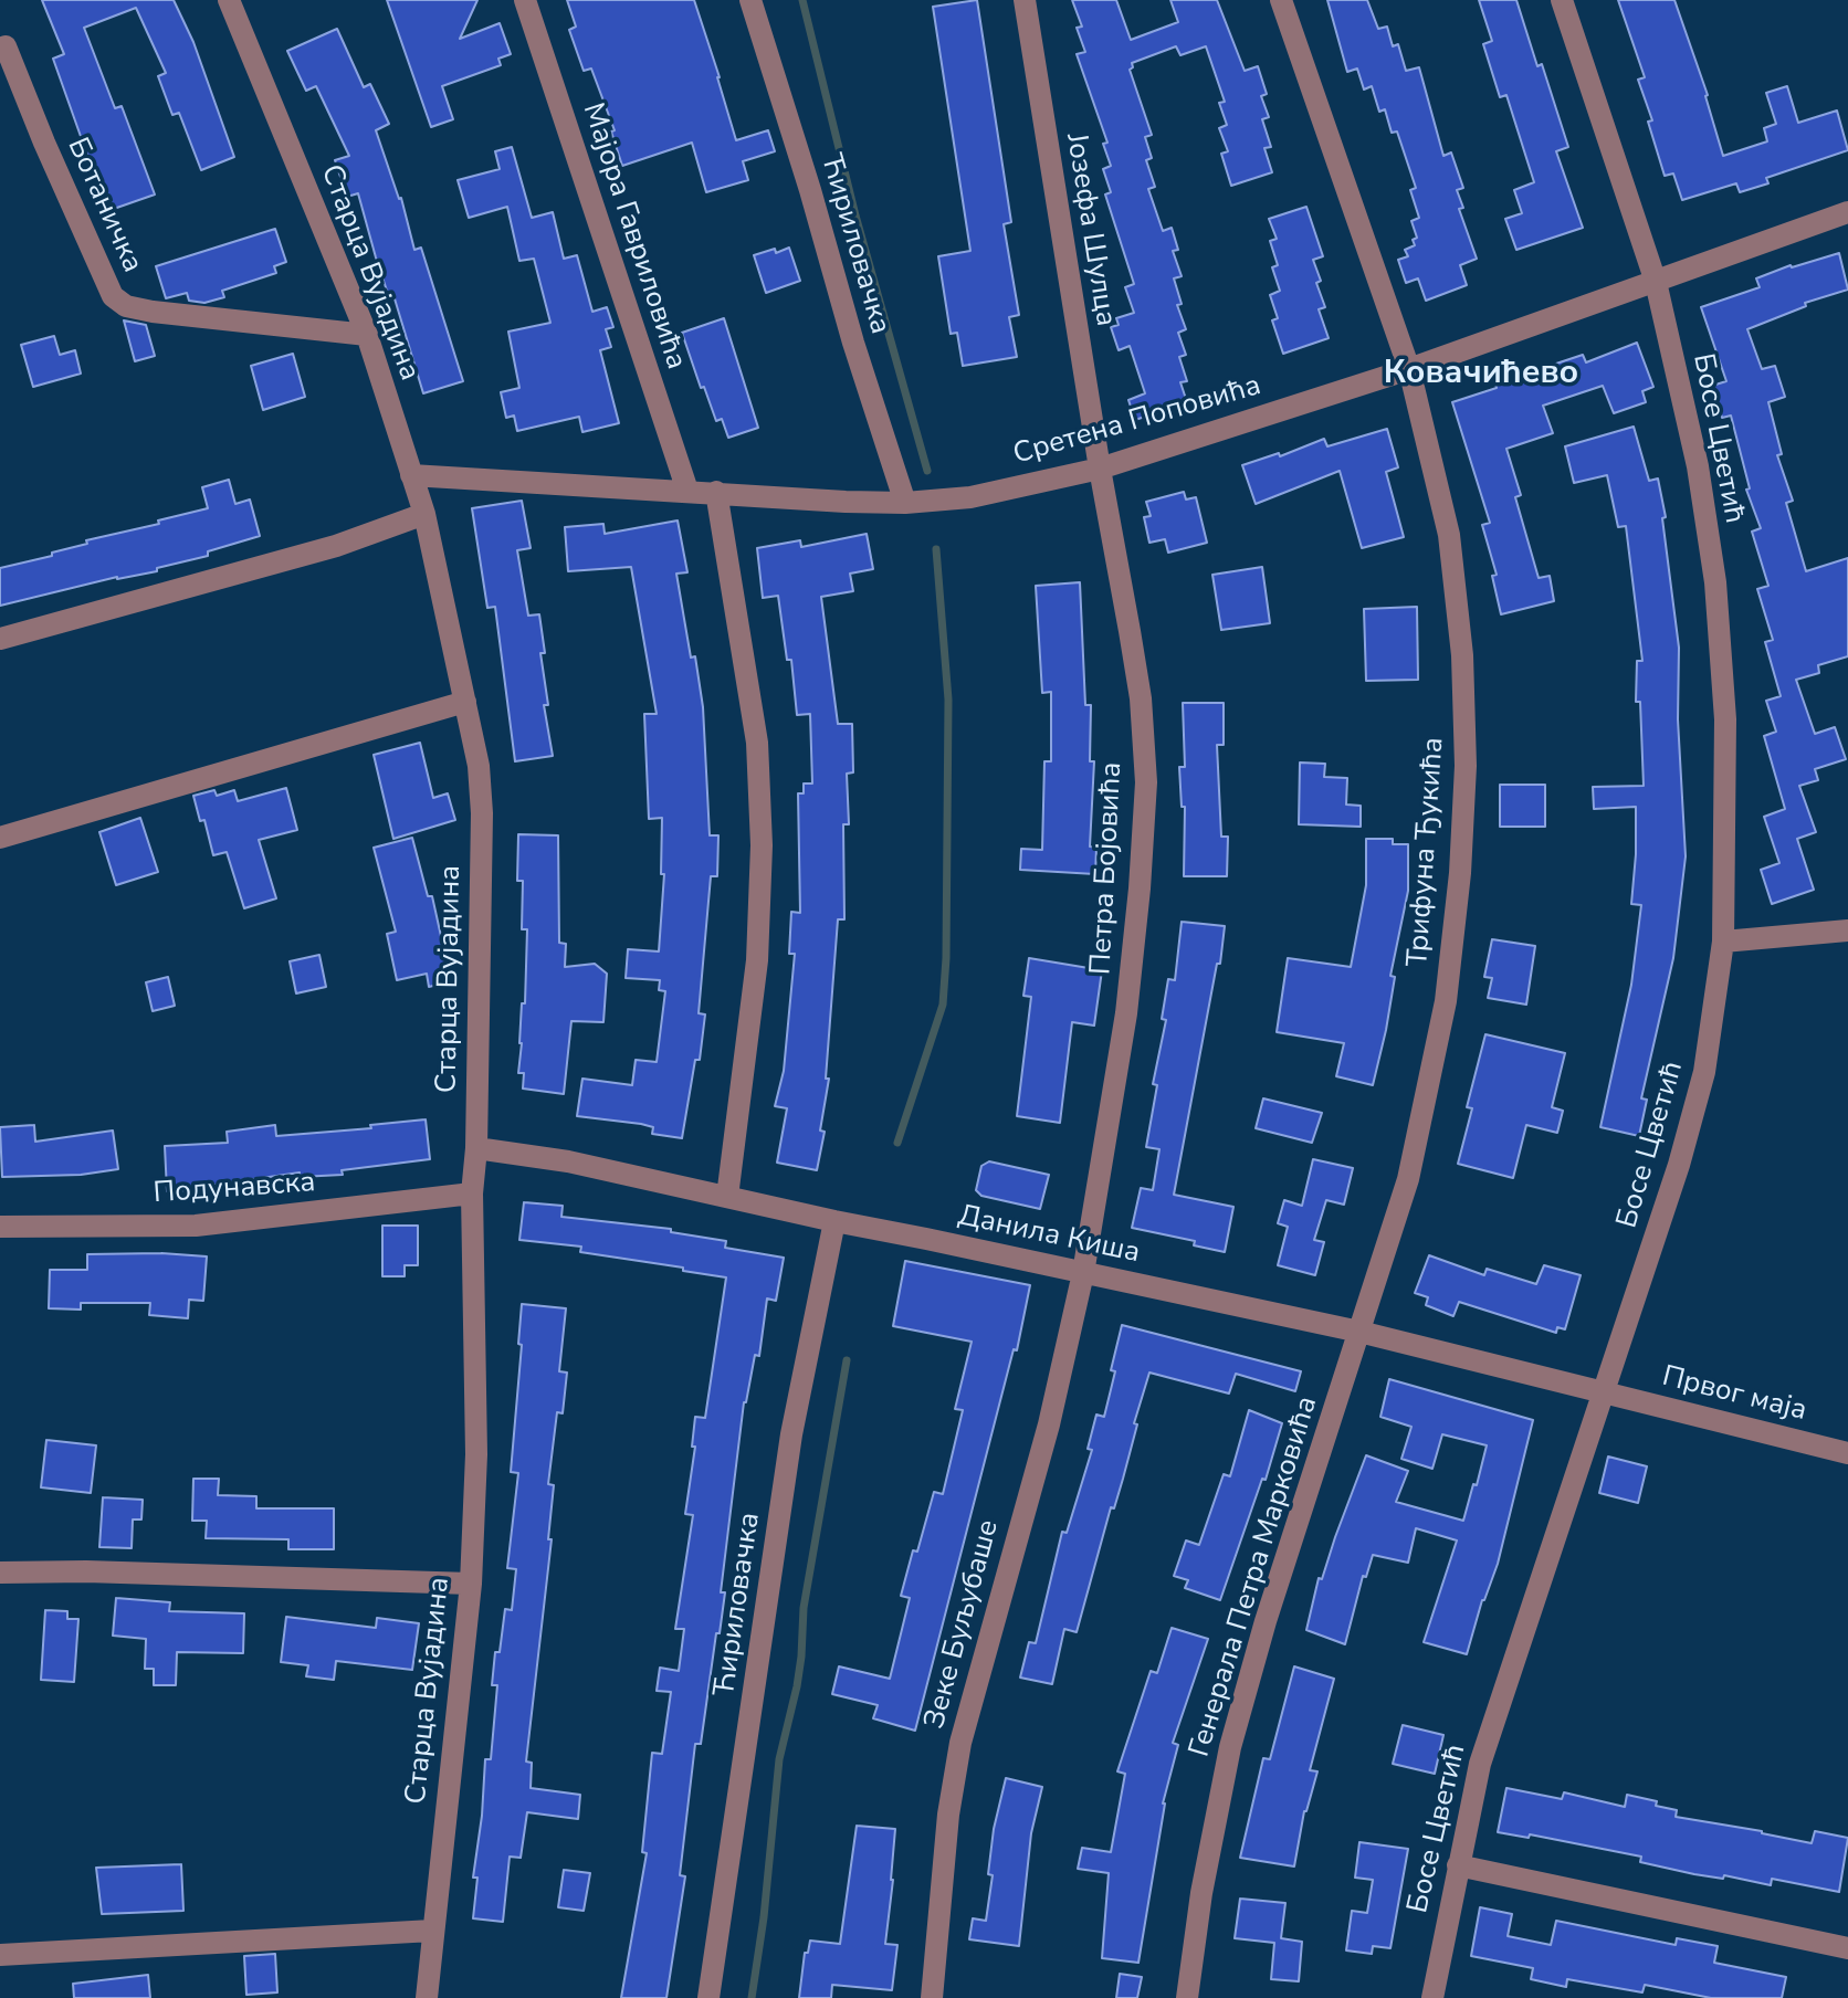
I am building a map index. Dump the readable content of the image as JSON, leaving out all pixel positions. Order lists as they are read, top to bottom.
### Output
{
  "streets": {
    "street": [
      "Ботаничка",
      "Јозефа Шулца",
      "Мајора Гавриловића",
      "Ћириловачка",
      "Старца Вујадина",
      "Сретена Поповића",
      "Босе Цветић",
      "Трифуна Ђукића",
      "Петра Бојовића",
      "Подунавска",
      "Данила Киша",
      "Првог маја",
      "Генерала Петра Марковића",
      "Зеке Буљубаше"
    ]
  },
  "crossings": [
    ["Ботаничка", "Старца Вујадина"],
    ["Јозефа Шулца", "Сретена Поповића"],
    ["Јозефа Шулца", "Петра Бојовића"],
    ["Мајора Гавриловића", "Сретена Поповића"],
    ["Ћириловачка", "Сретена Поповића"],
    ["Ћириловачка", "Данила Киша"],
    ["Старца Вујадина", "Сретена Поповића"],
    ["Старца Вујадина", "Подунавска"],
    ["Старца Вујадина", "Данила Киша"],
    ["Сретена Поповића", "Босе Цветић"],
    ["Сретена Поповића", "Трифуна Ђукића"],
    ["Сретена Поповића", "Петра Бојовића"],
    ["Босе Цветић", "Данила Киша"],
    ["Босе Цветић", "Првог маја"],
    ["Трифуна Ђукића", "Данила Киша"],
    ["Трифуна Ђукића", "Генерала Петра Марковића"],
    ["Петра Бојовића", "Данила Киша"],
    ["Петра Бојовића", "Зеке Буљубаше"],
    ["Данила Киша", "Првог маја"],
    ["Данила Киша", "Генерала Петра Марковића"],
    ["Данила Киша", "Зеке Буљубаше"]
  ],
  "districts": ["Ковачићево"]
}
